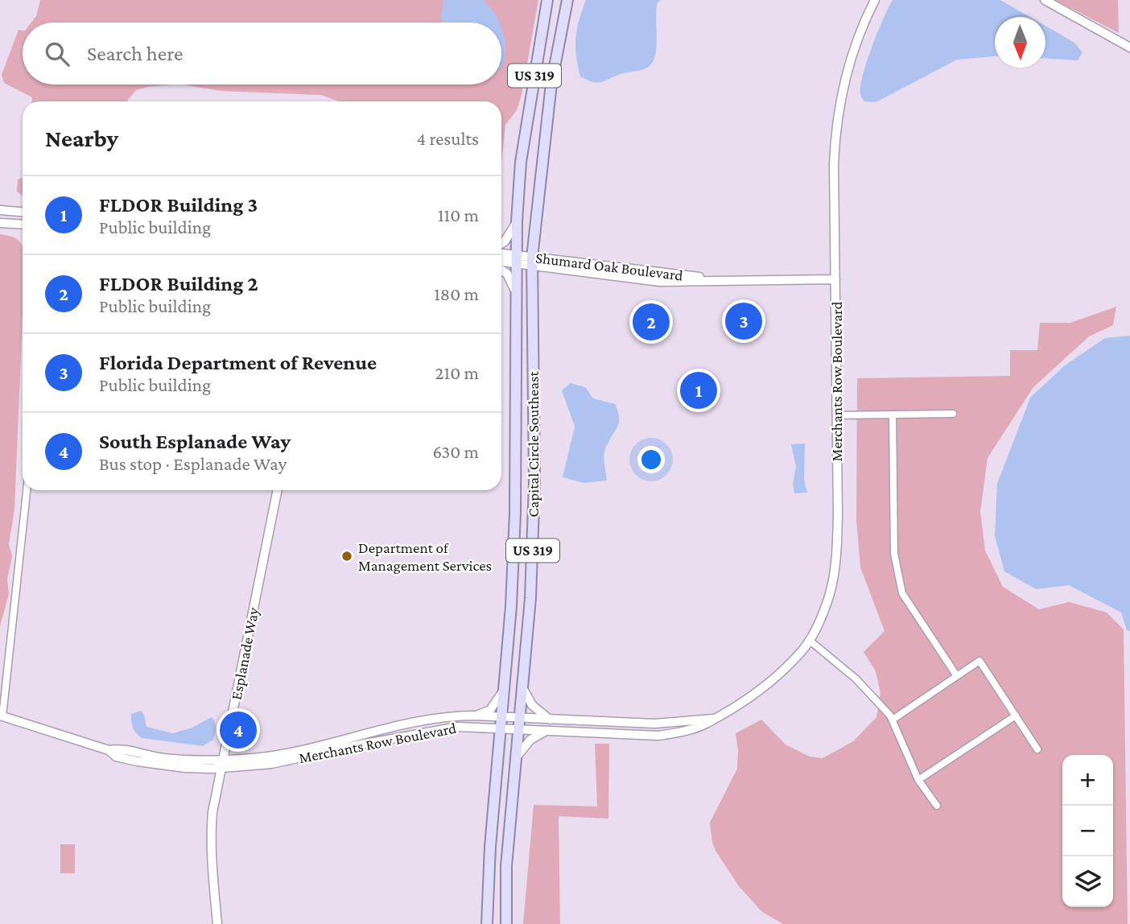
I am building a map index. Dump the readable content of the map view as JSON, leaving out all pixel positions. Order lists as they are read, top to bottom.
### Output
{
  "streets": {
    "main road": ["US 319", "Capital Circle Southeast"],
    "street": ["Shumard Oak Boulevard", "Merchants Row Boulevard", "Esplanade Way"]
  },
  "crossings": [
    ["Shumard Oak Boulevard", "Merchants Row Boulevard"],
    ["Shumard Oak Boulevard", "Capital Circle Southeast"],
    ["Merchants Row Boulevard", "Capital Circle Southeast"],
    ["Merchants Row Boulevard", "Esplanade Way"]
  ],
  "places": ["Department of Management Services"],
  "north": "bottom",
  "page": {
    "search": "Search here",
    "heading": ["Nearby", "4 results"],
    "list": [
      {
        "mark": "1",
        "name": "FLDOR Building 3",
        "note": "Public building",
        "value": "110 m"
      },
      {
        "mark": "2",
        "name": "FLDOR Building 2",
        "note": "Public building",
        "value": "180 m"
      },
      {
        "mark": "3",
        "name": "Florida Department of Revenue",
        "note": "Public building",
        "value": "210 m"
      },
      {
        "mark": "4",
        "name": "South Esplanade Way",
        "note": "Bus stop · Esplanade Way",
        "value": "630 m"
      }
    ],
    "pins": [
      "3",
      "2",
      "1",
      "4"
    ],
    "map_buttons": ["+", "−"]
  }
}
